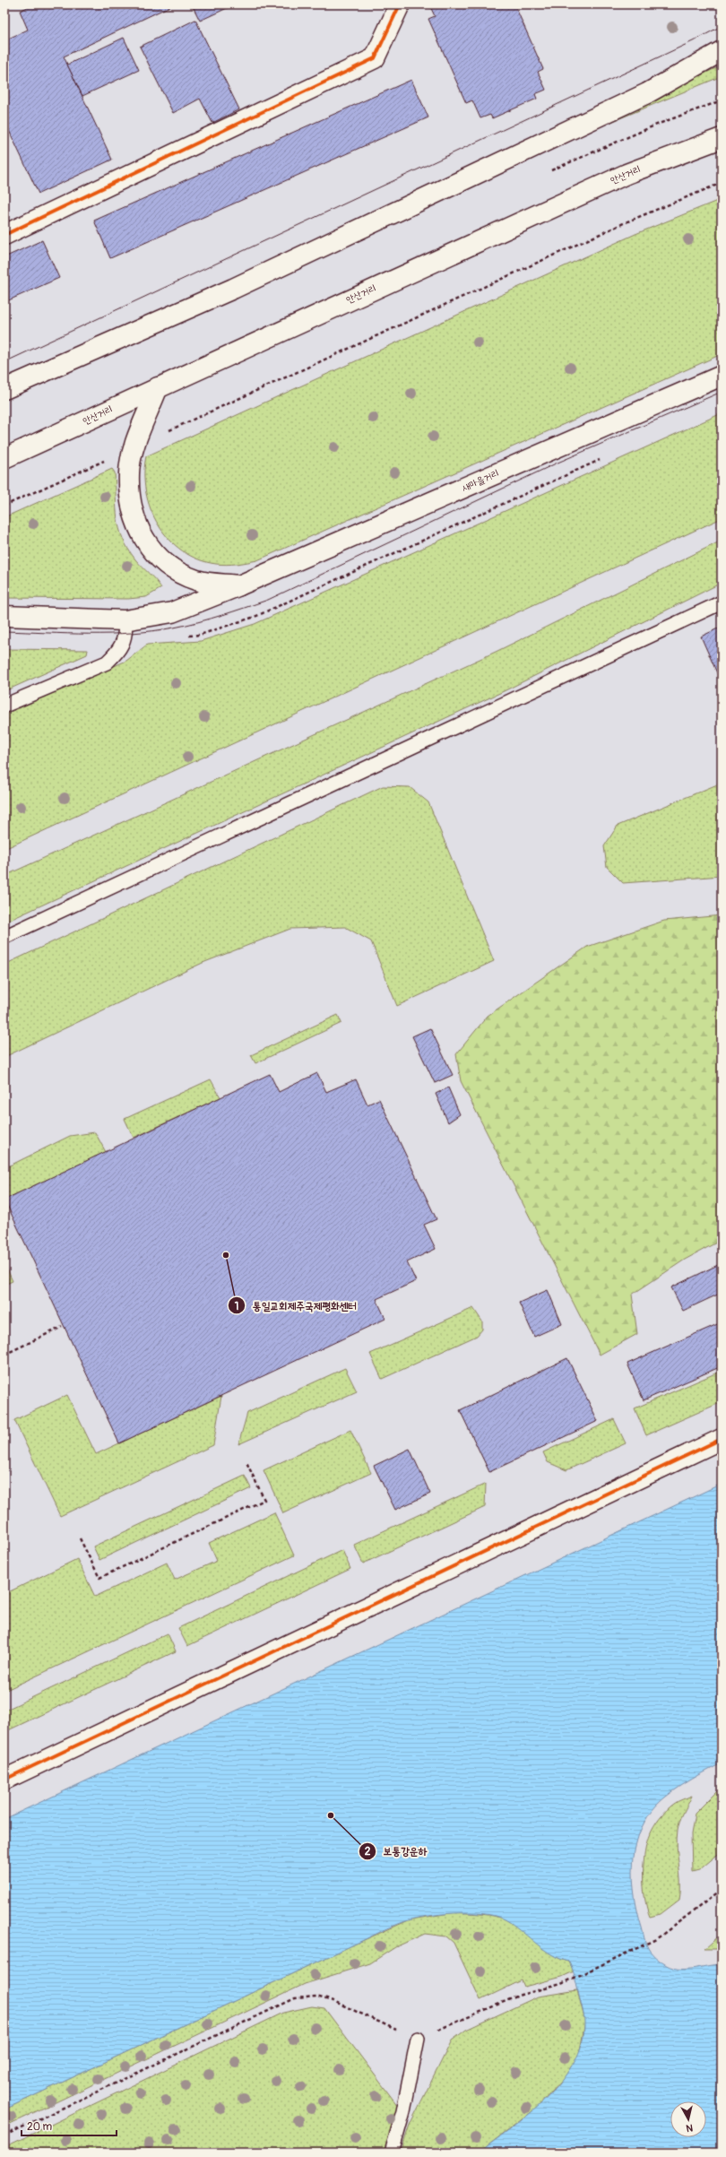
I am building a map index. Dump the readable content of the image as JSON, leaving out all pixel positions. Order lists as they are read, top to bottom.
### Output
{
  "streets": {
    "main road": ["안산거리", "새마을거리"]
  },
  "places": ["통일교회제주국제평화센터", "보통강운하"],
  "scale_bar": "20 m",
  "north": "bottom"
}
